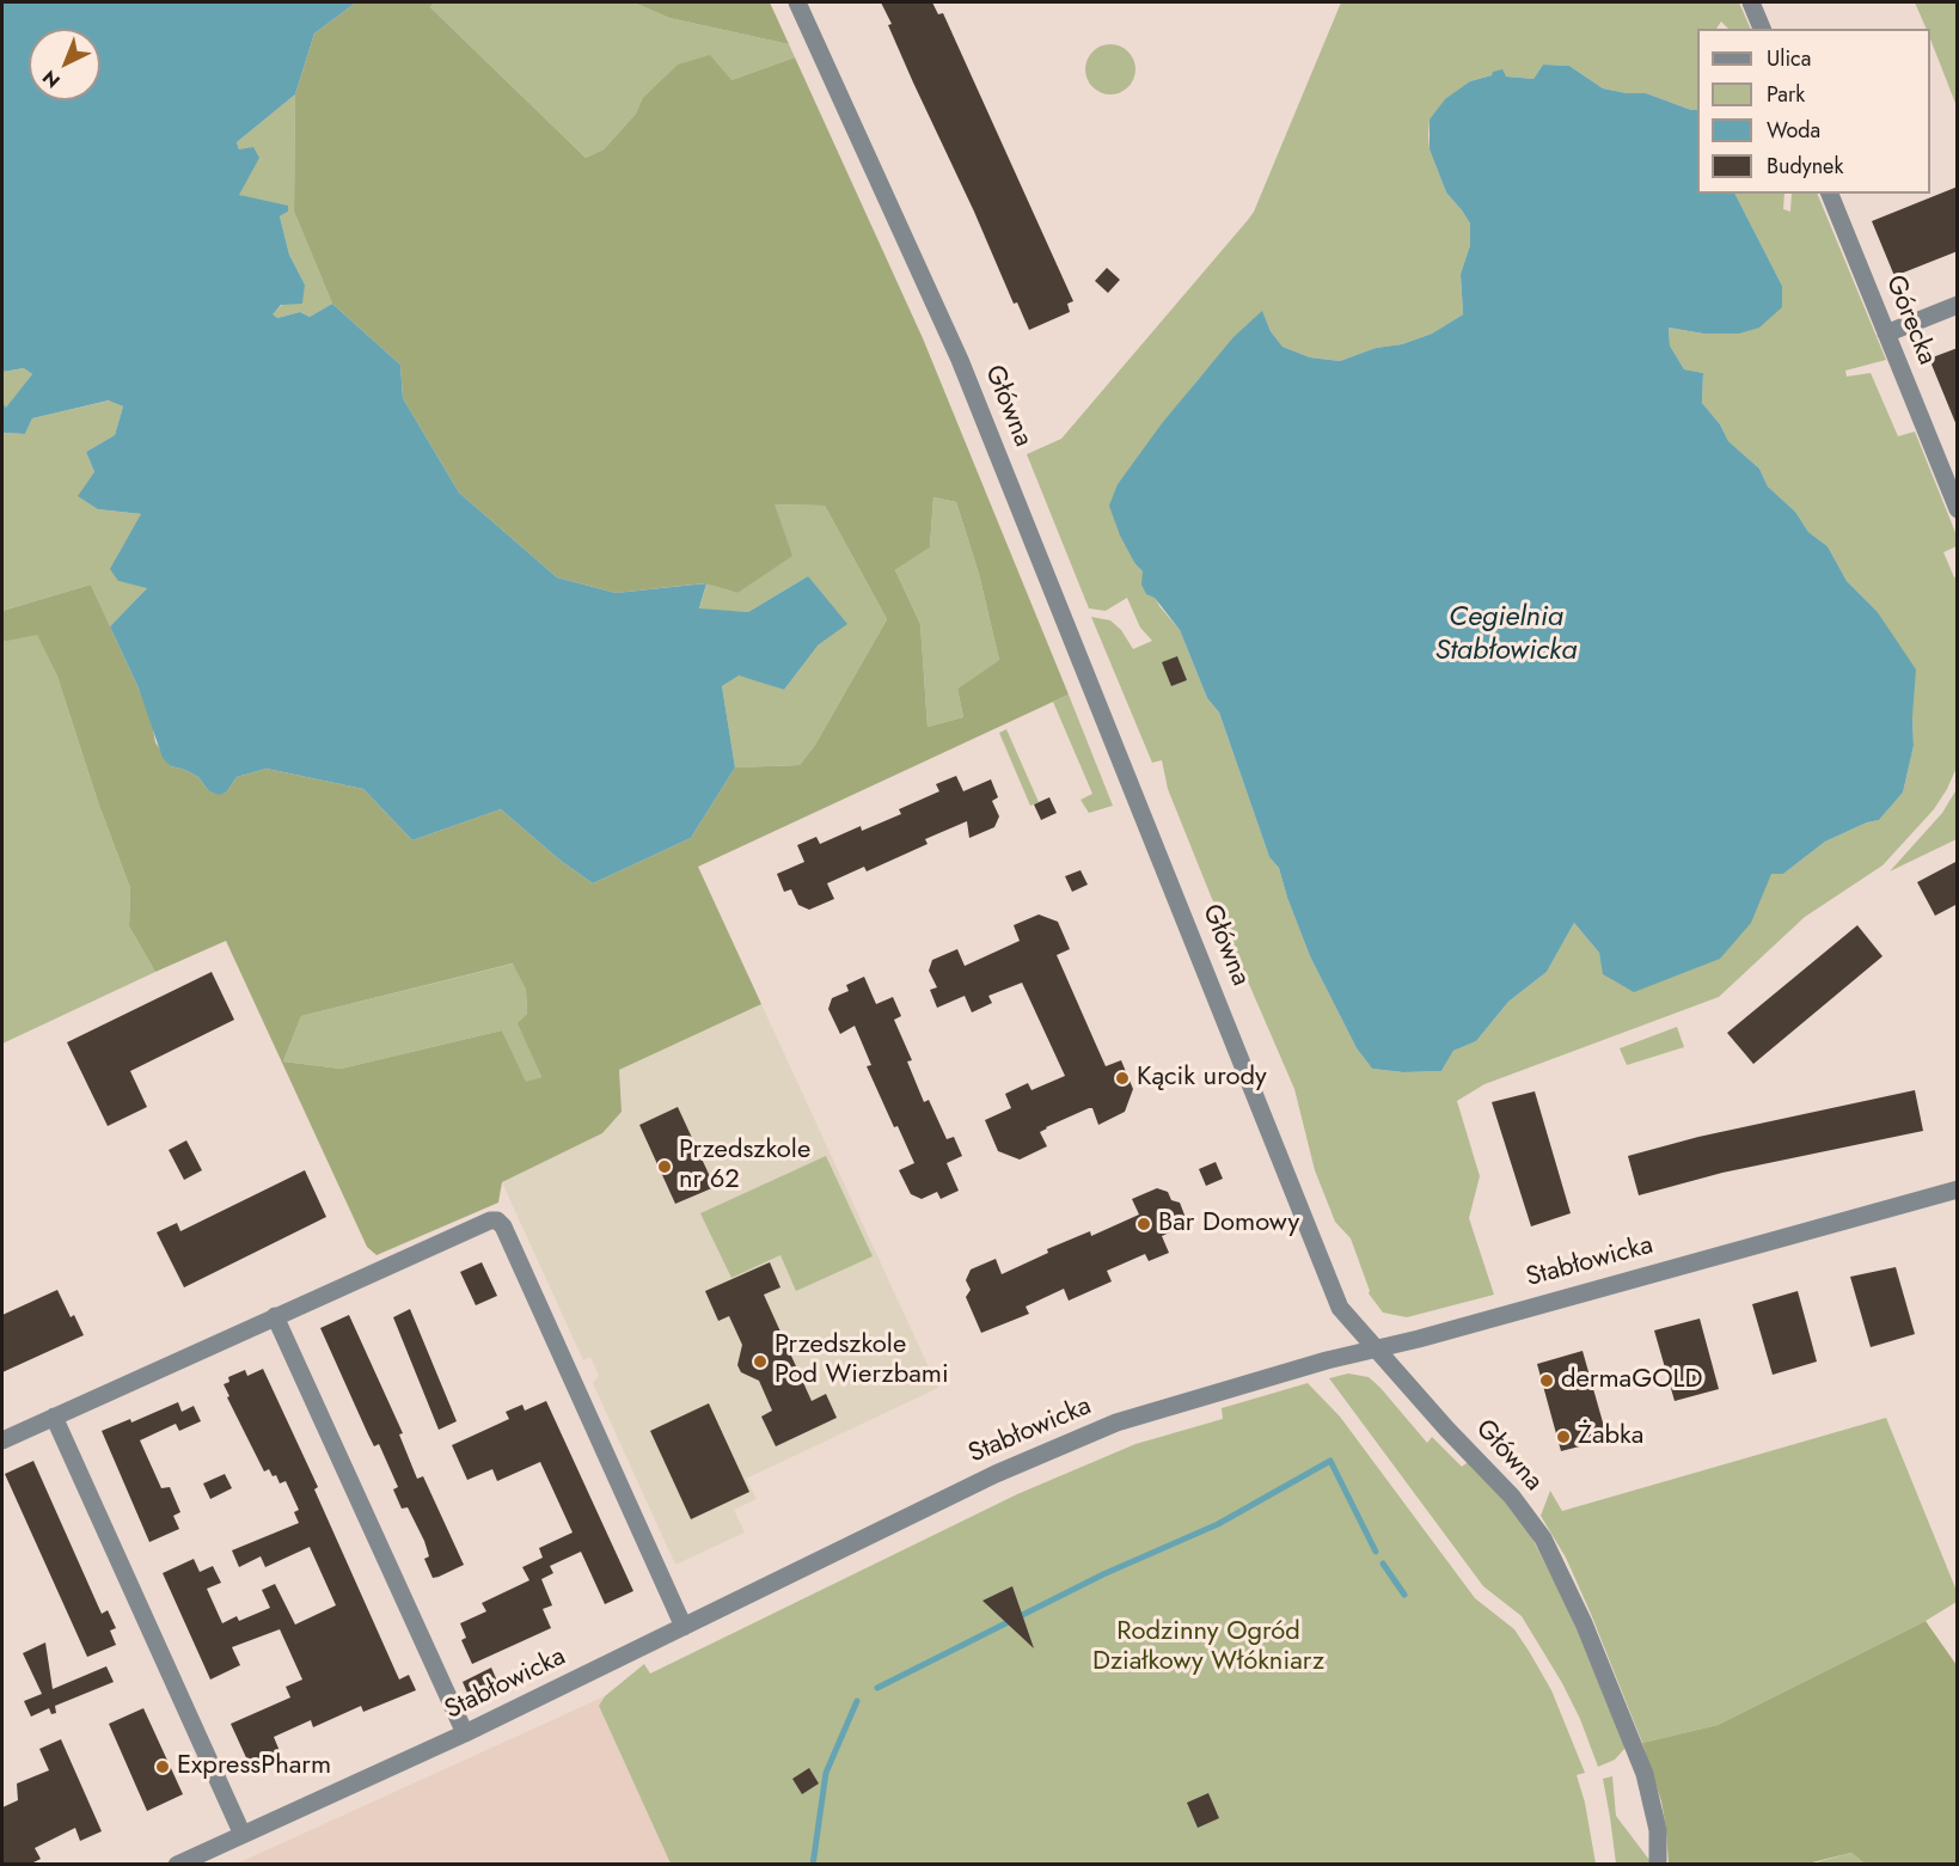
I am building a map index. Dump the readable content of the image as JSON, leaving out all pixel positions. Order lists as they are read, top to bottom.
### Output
{
  "streets": {
    "street": ["Górecka", "Główna", "Stabłowicka"]
  },
  "crossings": [
    ["Główna", "Stabłowicka"]
  ],
  "water": ["Cegielnia Stabłowicka"],
  "parks": ["Rodzinny Ogród Działkowy Włókniarz"],
  "places": [
    "Kącik urody",
    "Przedszkole nr 62",
    "Bar Domowy",
    "Przedszkole Pod Wierzbami",
    "dermaGOLD",
    "Żabka",
    "ExpressPharm"
  ],
  "legend": [
    "Ulica",
    "Park",
    "Woda",
    "Budynek"
  ],
  "north": "bottom left"
}
